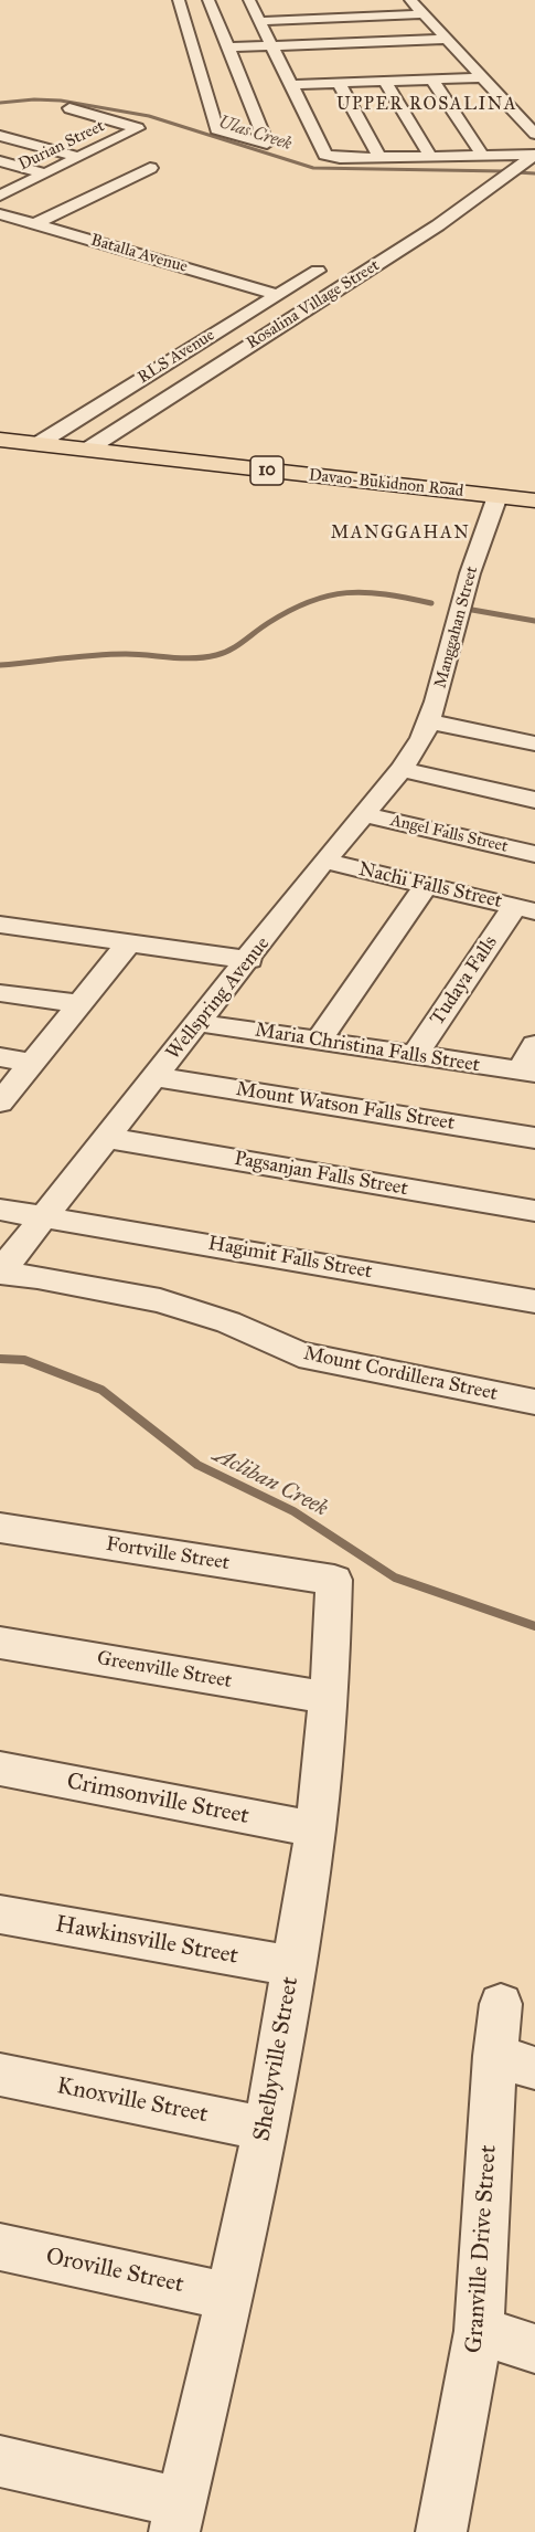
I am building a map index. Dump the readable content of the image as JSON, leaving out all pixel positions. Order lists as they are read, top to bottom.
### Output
{
  "streets": {
    "highway": ["10", "Davao-Bukidnon Road"],
    "street": [
      "Durian Street",
      "Batalla Avenue",
      "Rosalina Village Street",
      "RLS Avenue",
      "Manggahan Street",
      "Angel Falls Street",
      "Nachi Falls Street",
      "Tudaya Falls",
      "Wellspring Avenue",
      "Maria Christina Falls Street",
      "Mount Watson Falls Street",
      "Pagsanjan Falls Street",
      "Hagimit Falls Street",
      "Mount Cordillera Street",
      "Fortville Street",
      "Greenville Street",
      "Crimsonville Street",
      "Hawkinsville Street",
      "Shelbyville Street",
      "Knoxville Street",
      "Granville Drive Street",
      "Oroville Street"
    ]
  },
  "crossings": [
    ["Batalla Avenue", "RLS Avenue"],
    ["Rosalina Village Street", "Davao-Bukidnon Road"],
    ["RLS Avenue", "Davao-Bukidnon Road"],
    ["Davao-Bukidnon Road", "Manggahan Street"],
    ["Manggahan Street", "Wellspring Avenue"],
    ["Angel Falls Street", "Wellspring Avenue"],
    ["Nachi Falls Street", "Tudaya Falls"],
    ["Nachi Falls Street", "Wellspring Avenue"],
    ["Tudaya Falls", "Maria Christina Falls Street"],
    ["Wellspring Avenue", "Maria Christina Falls Street"],
    ["Wellspring Avenue", "Mount Watson Falls Street"],
    ["Wellspring Avenue", "Pagsanjan Falls Street"],
    ["Wellspring Avenue", "Hagimit Falls Street"],
    ["Wellspring Avenue", "Mount Cordillera Street"],
    ["Fortville Street", "Shelbyville Street"],
    ["Greenville Street", "Shelbyville Street"],
    ["Crimsonville Street", "Shelbyville Street"],
    ["Hawkinsville Street", "Shelbyville Street"],
    ["Shelbyville Street", "Knoxville Street"],
    ["Shelbyville Street", "Oroville Street"]
  ],
  "districts": ["UPPER ROSALINA", "MANGGAHAN"],
  "water": ["Ulas Creek", "Acliban Creek"]
}
